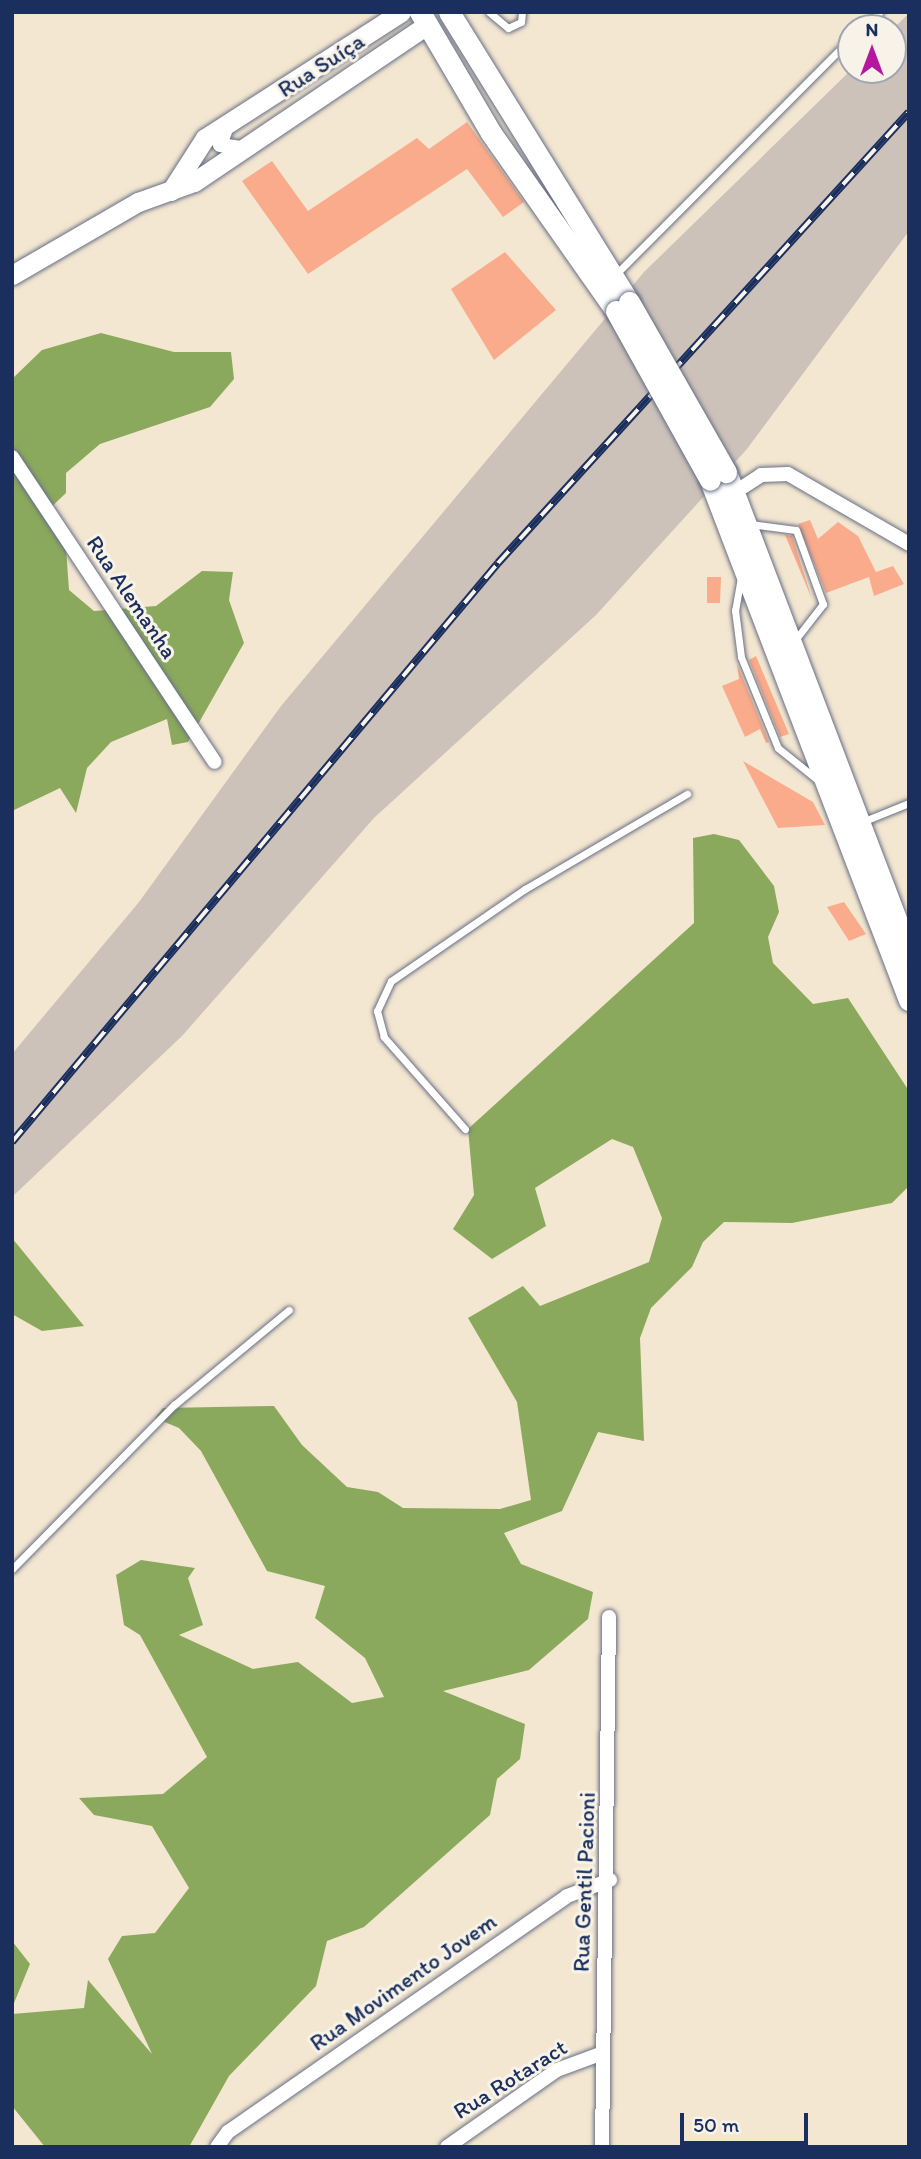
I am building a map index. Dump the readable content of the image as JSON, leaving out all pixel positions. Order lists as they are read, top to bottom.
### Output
{
  "streets": {
    "street": [
      "Rua Suíça",
      "Rua Alemanha",
      "Rua Gentil Pacioni",
      "Rua Movimento Jovem",
      "Rua Rotaract"
    ]
  },
  "crossings": [
    ["Rua Gentil Pacioni", "Rua Movimento Jovem"],
    ["Rua Gentil Pacioni", "Rua Rotaract"]
  ],
  "scale_bar": "50 m",
  "north": "top"
}
